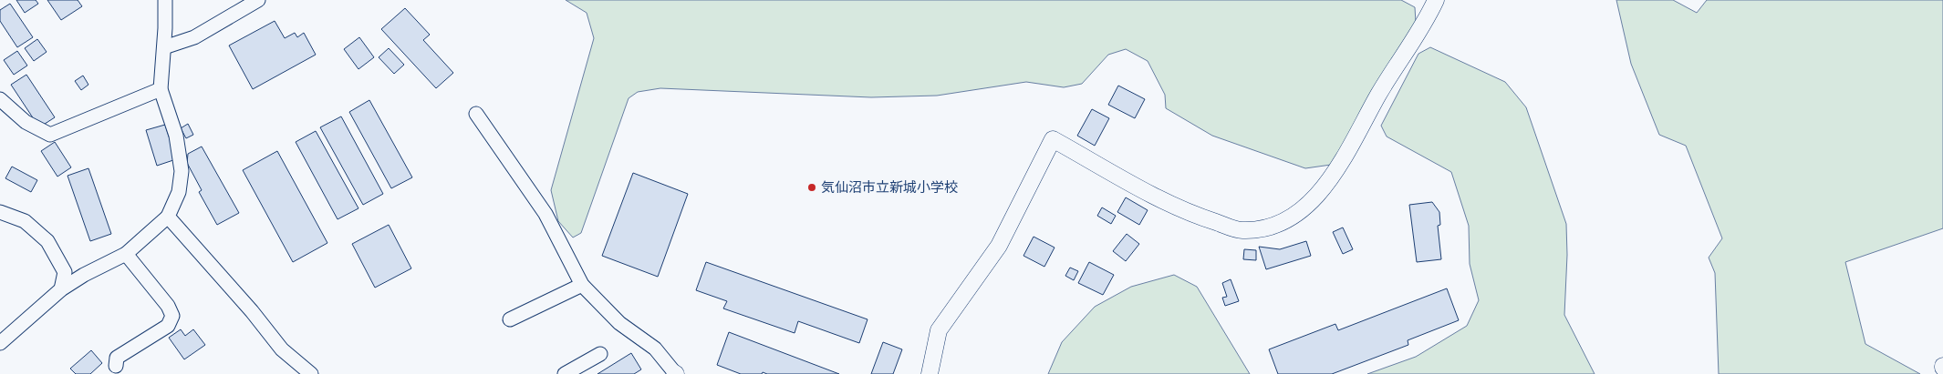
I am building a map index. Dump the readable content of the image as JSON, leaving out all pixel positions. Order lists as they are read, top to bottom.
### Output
{
  "places": ["気仙沼市立新城小学校"]
}
